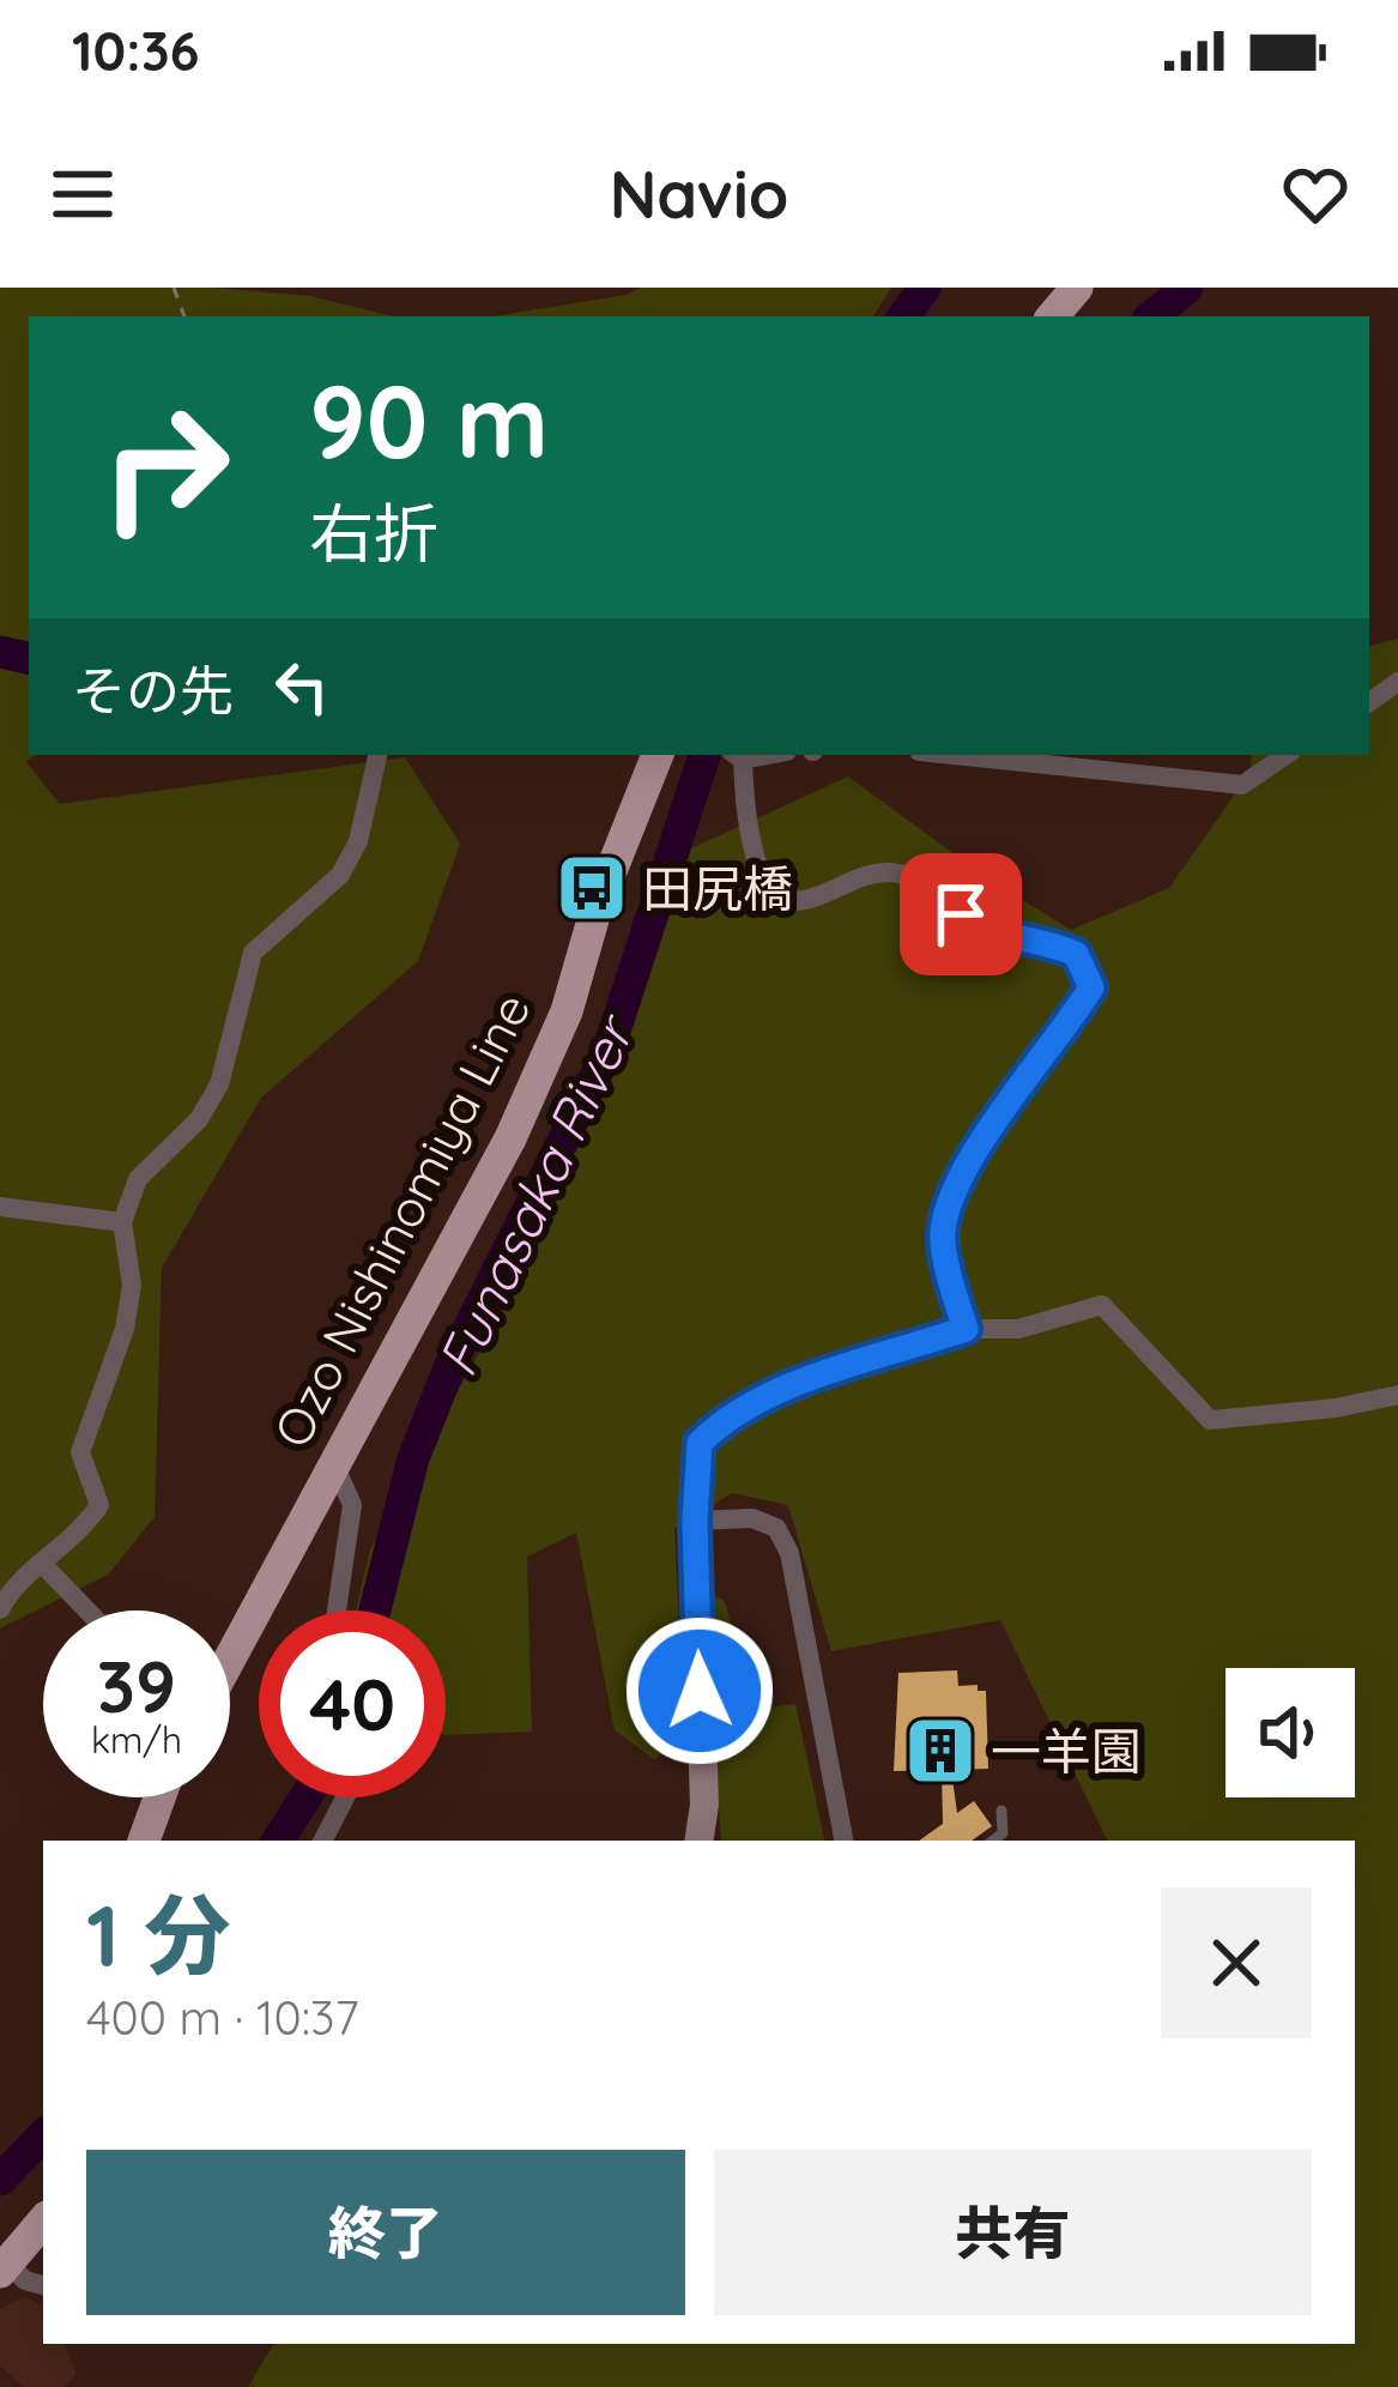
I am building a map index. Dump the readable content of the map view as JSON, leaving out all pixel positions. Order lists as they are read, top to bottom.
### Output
{
  "streets": {
    "main road": ["Ozo Nishinomiya Line"]
  },
  "water": ["Funasaka River"],
  "places": {
    "bus stop": ["田尻橋"],
    "building": ["一羊園"]
  },
  "page": {
    "status": "10:36",
    "header": "Navio",
    "turn": ["90 m", "右折"],
    "then": "その先",
    "speed": "39 km/h",
    "limit": "40",
    "heading": ["1 分", "400 m · 10:37"],
    "buttons": ["終了", "共有"]
  }
}
